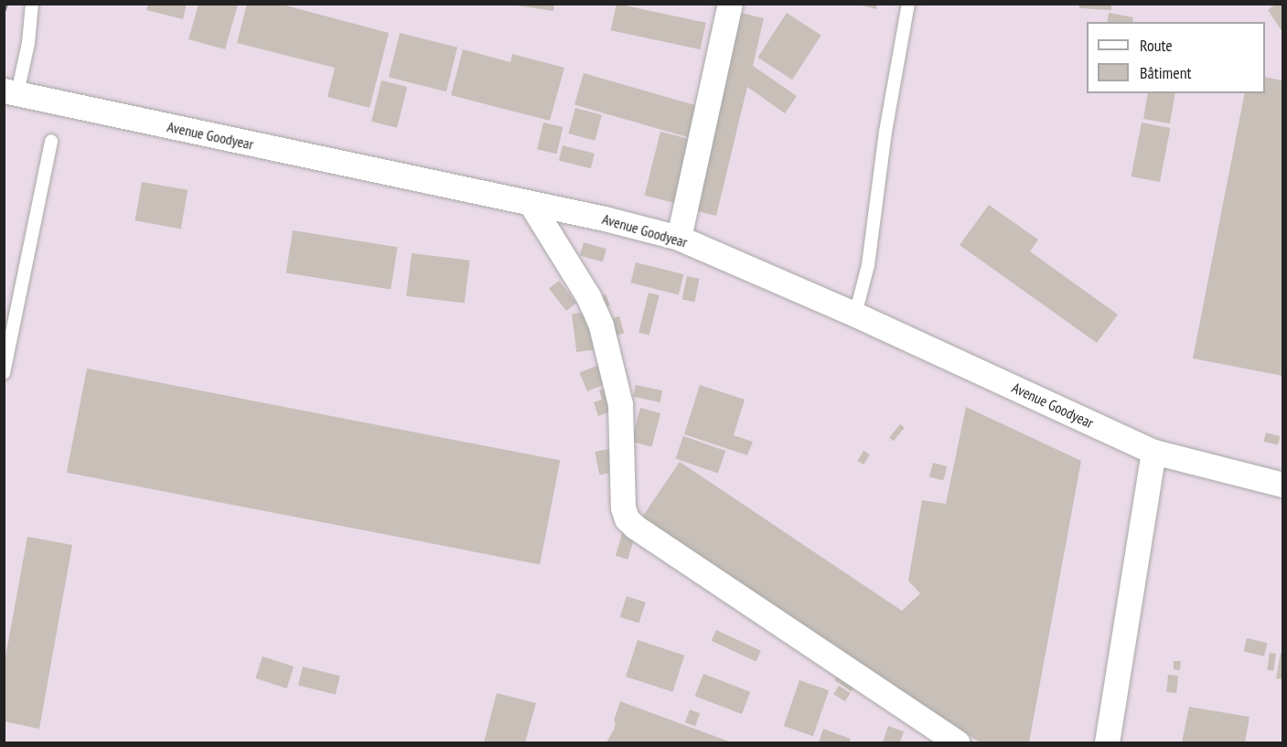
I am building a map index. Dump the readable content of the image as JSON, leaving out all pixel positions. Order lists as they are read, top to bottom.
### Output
{
  "streets": {
    "street": ["Avenue Goodyear"]
  },
  "legend": ["Route", "Bâtiment"]
}
